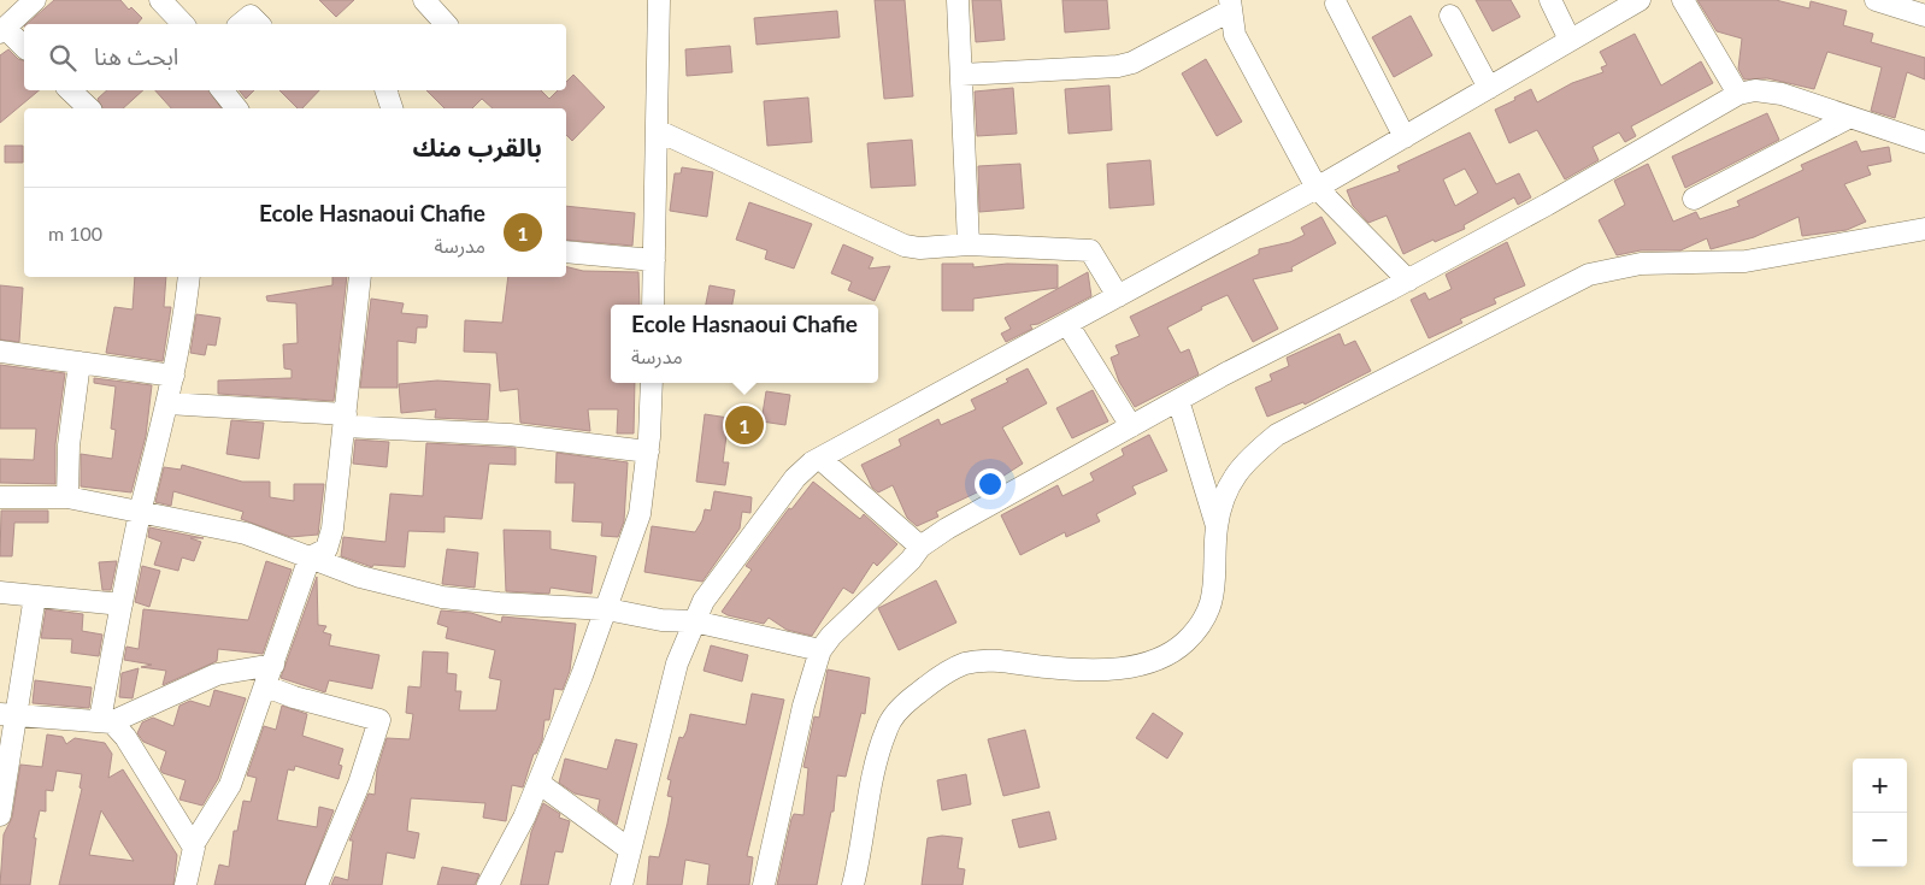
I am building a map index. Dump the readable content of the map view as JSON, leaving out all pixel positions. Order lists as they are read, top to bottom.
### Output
{
  "page": {
    "search": "ابحث هنا",
    "heading": "بالقرب منك",
    "list": [
      {
        "mark": "1",
        "name": "Ecole Hasnaoui Chafie",
        "note": "مدرسة",
        "value": "100 m"
      }
    ],
    "popup": ["Ecole Hasnaoui Chafie", "مدرسة"],
    "pins": "1",
    "map_buttons": ["+", "−"]
  }
}
